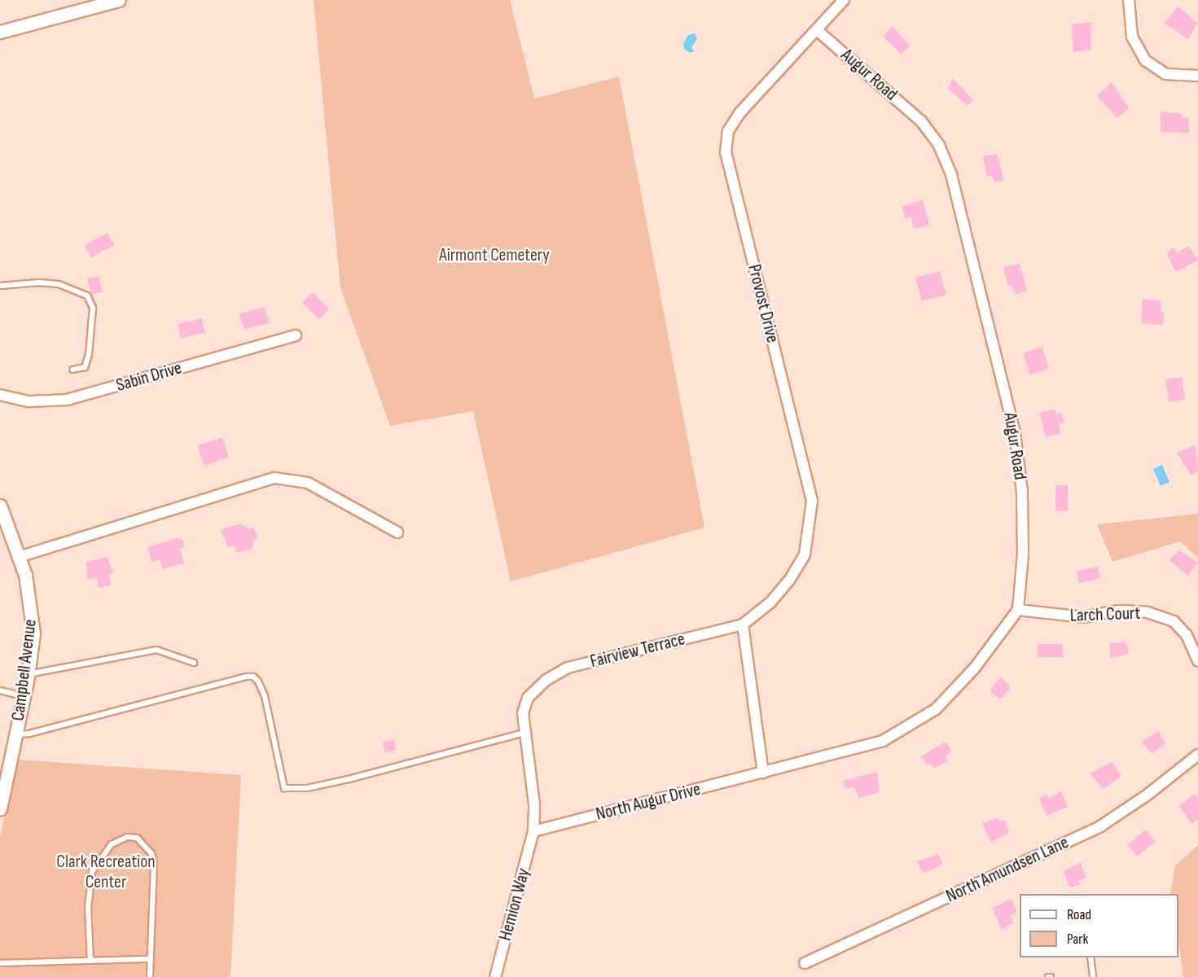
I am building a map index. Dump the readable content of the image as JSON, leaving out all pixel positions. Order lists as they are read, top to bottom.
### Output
{
  "streets": {
    "street": [
      "Augur Road",
      "Provost Drive",
      "Sabin Drive",
      "Larch Court",
      "Fairview Terrace",
      "Campbell Avenue",
      "North Augur Drive",
      "North Amundsen Lane",
      "Hemion Way"
    ]
  },
  "crossings": [
    ["Augur Road", "Provost Drive"],
    ["Augur Road", "Larch Court"],
    ["Provost Drive", "Fairview Terrace"],
    ["Fairview Terrace", "North Augur Drive"],
    ["Fairview Terrace", "Hemion Way"],
    ["North Augur Drive", "Hemion Way"]
  ],
  "parks": ["Airmont Cemetery", "Clark Recreation Center"],
  "legend": ["Road", "Park"]
}
